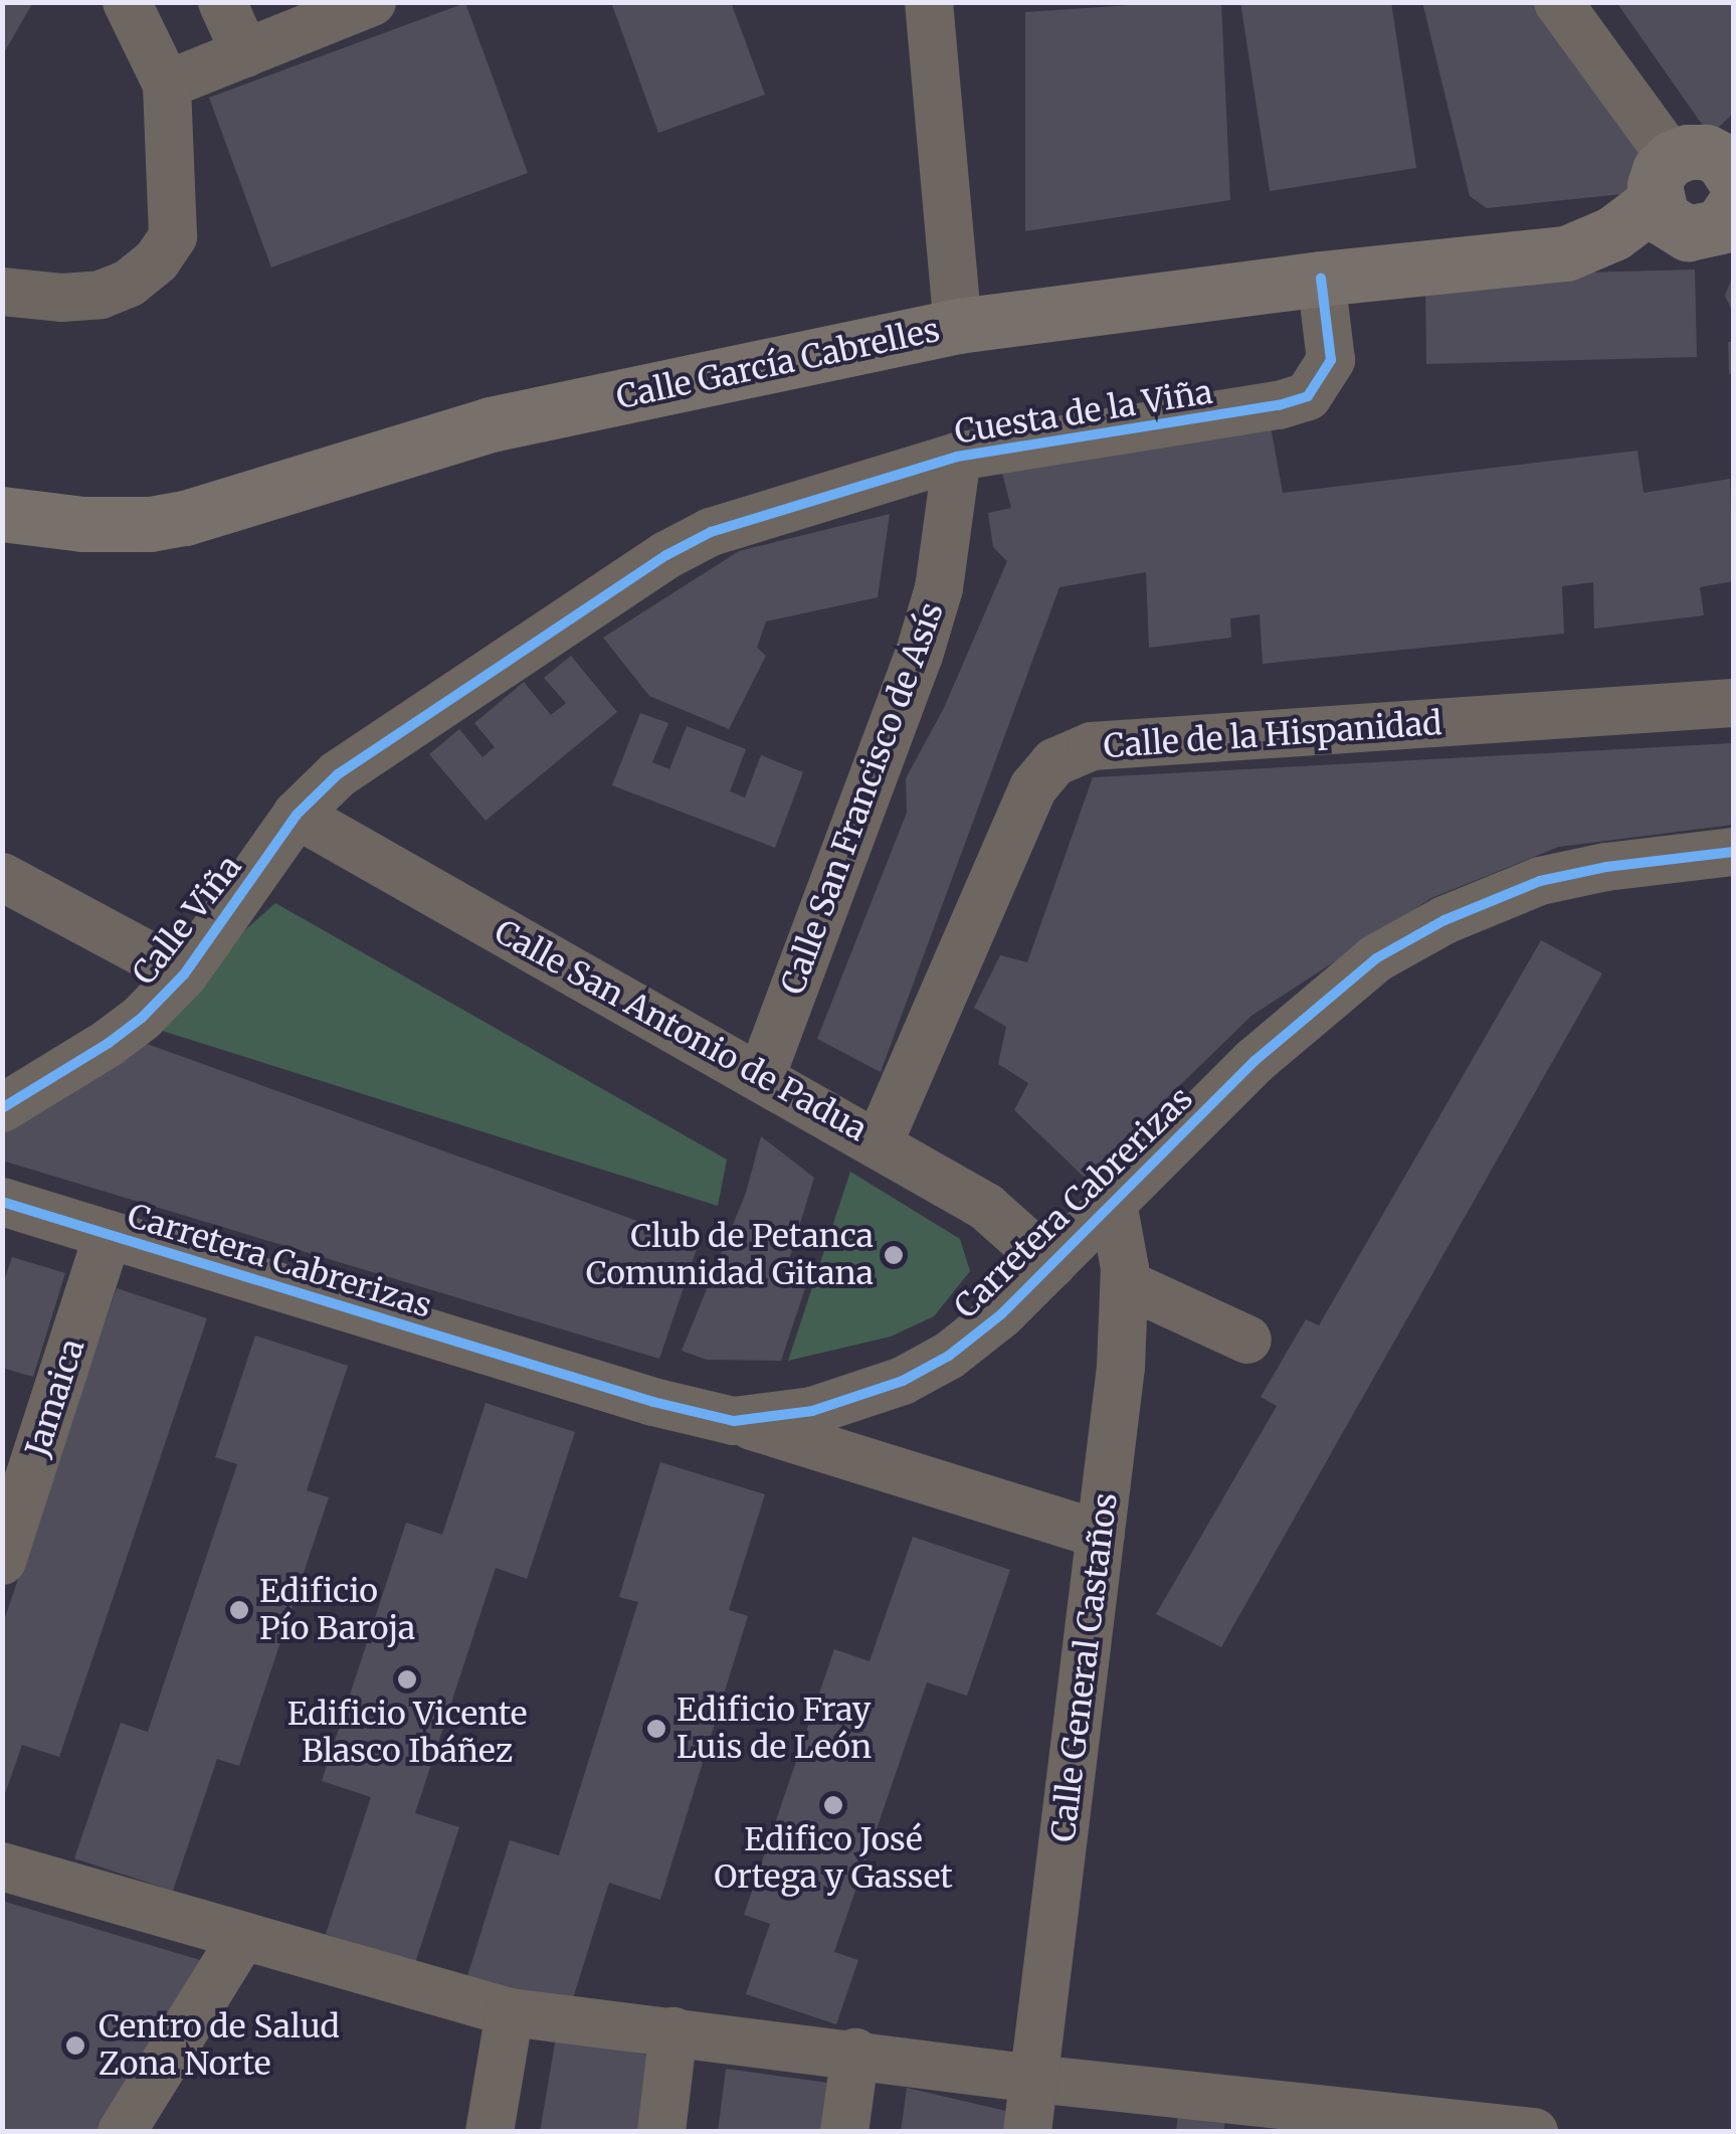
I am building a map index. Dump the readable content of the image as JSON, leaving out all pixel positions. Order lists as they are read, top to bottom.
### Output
{
  "streets": {
    "main road": ["Calle García Cabrelles"],
    "street": [
      "Cuesta de la Viña",
      "Calle de la Hispanidad",
      "Calle San Francisco de Asís",
      "Calle Viña",
      "Calle San Antonio de Padua",
      "Carretera Cabrerizas",
      "Jamaica",
      "Calle General Castaños"
    ]
  },
  "crossings": [
    ["Calle García Cabrelles", "Cuesta de la Viña"],
    ["Cuesta de la Viña", "Calle San Francisco de Asís"],
    ["Cuesta de la Viña", "Calle Viña"],
    ["Cuesta de la Viña", "Calle San Antonio de Padua"],
    ["Calle de la Hispanidad", "Calle San Antonio de Padua"],
    ["Calle San Francisco de Asís", "Calle San Antonio de Padua"],
    ["Calle Viña", "Calle San Antonio de Padua"],
    ["Calle San Antonio de Padua", "Carretera Cabrerizas"],
    ["Carretera Cabrerizas", "Jamaica"],
    ["Carretera Cabrerizas", "Calle General Castaños"]
  ],
  "places": [
    "Club de Petanca Comunidad Gitana",
    "Edificio Pío Baroja",
    "Edificio Vicente Blasco Ibáñez",
    "Edificio Fray Luis de León",
    "Edifico José Ortega y Gasset",
    "Centro de Salud Zona Norte"
  ]
}
